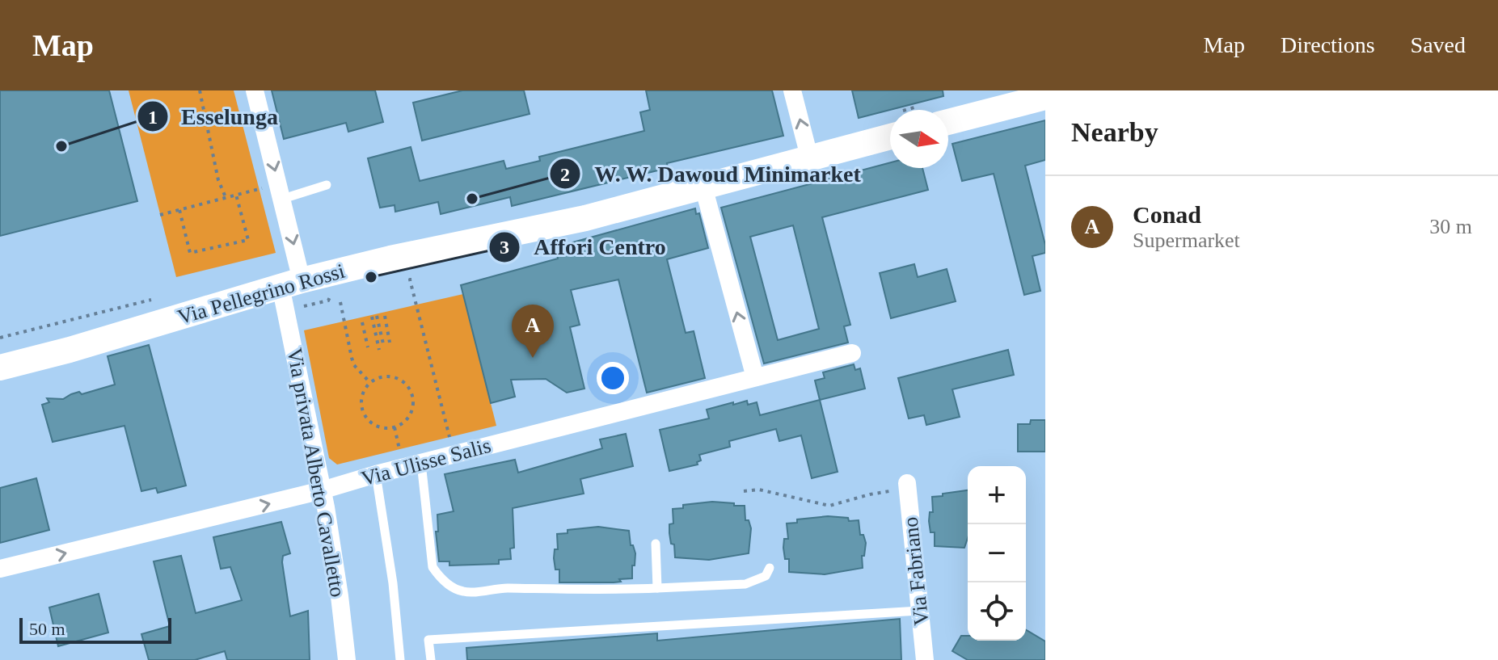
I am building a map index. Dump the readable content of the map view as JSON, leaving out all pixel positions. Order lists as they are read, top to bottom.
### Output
{
  "streets": {
    "main road": ["Via Pellegrino Rossi"],
    "street": ["Via Ulisse Salis", "Via privata Alberto Cavalletto", "Via Fabriano"]
  },
  "crossings": [
    ["Via Pellegrino Rossi", "Via privata Alberto Cavalletto"],
    ["Via Ulisse Salis", "Via privata Alberto Cavalletto"]
  ],
  "one_way": ["Via Ulisse Salis"],
  "places": ["Esselunga", "W. W. Dawoud Minimarket", "Affori Centro"],
  "scale_bar": "50 m",
  "north": "right",
  "page": {
    "header": "Map",
    "nav": ["Map", "Directions", "Saved"],
    "heading": "Nearby",
    "list": [
      {
        "mark": "A",
        "name": "Conad",
        "note": "Supermarket",
        "value": "30 m"
      }
    ],
    "pins": "A",
    "map_buttons": ["+", "−"],
    "scale": "50 m"
  }
}
